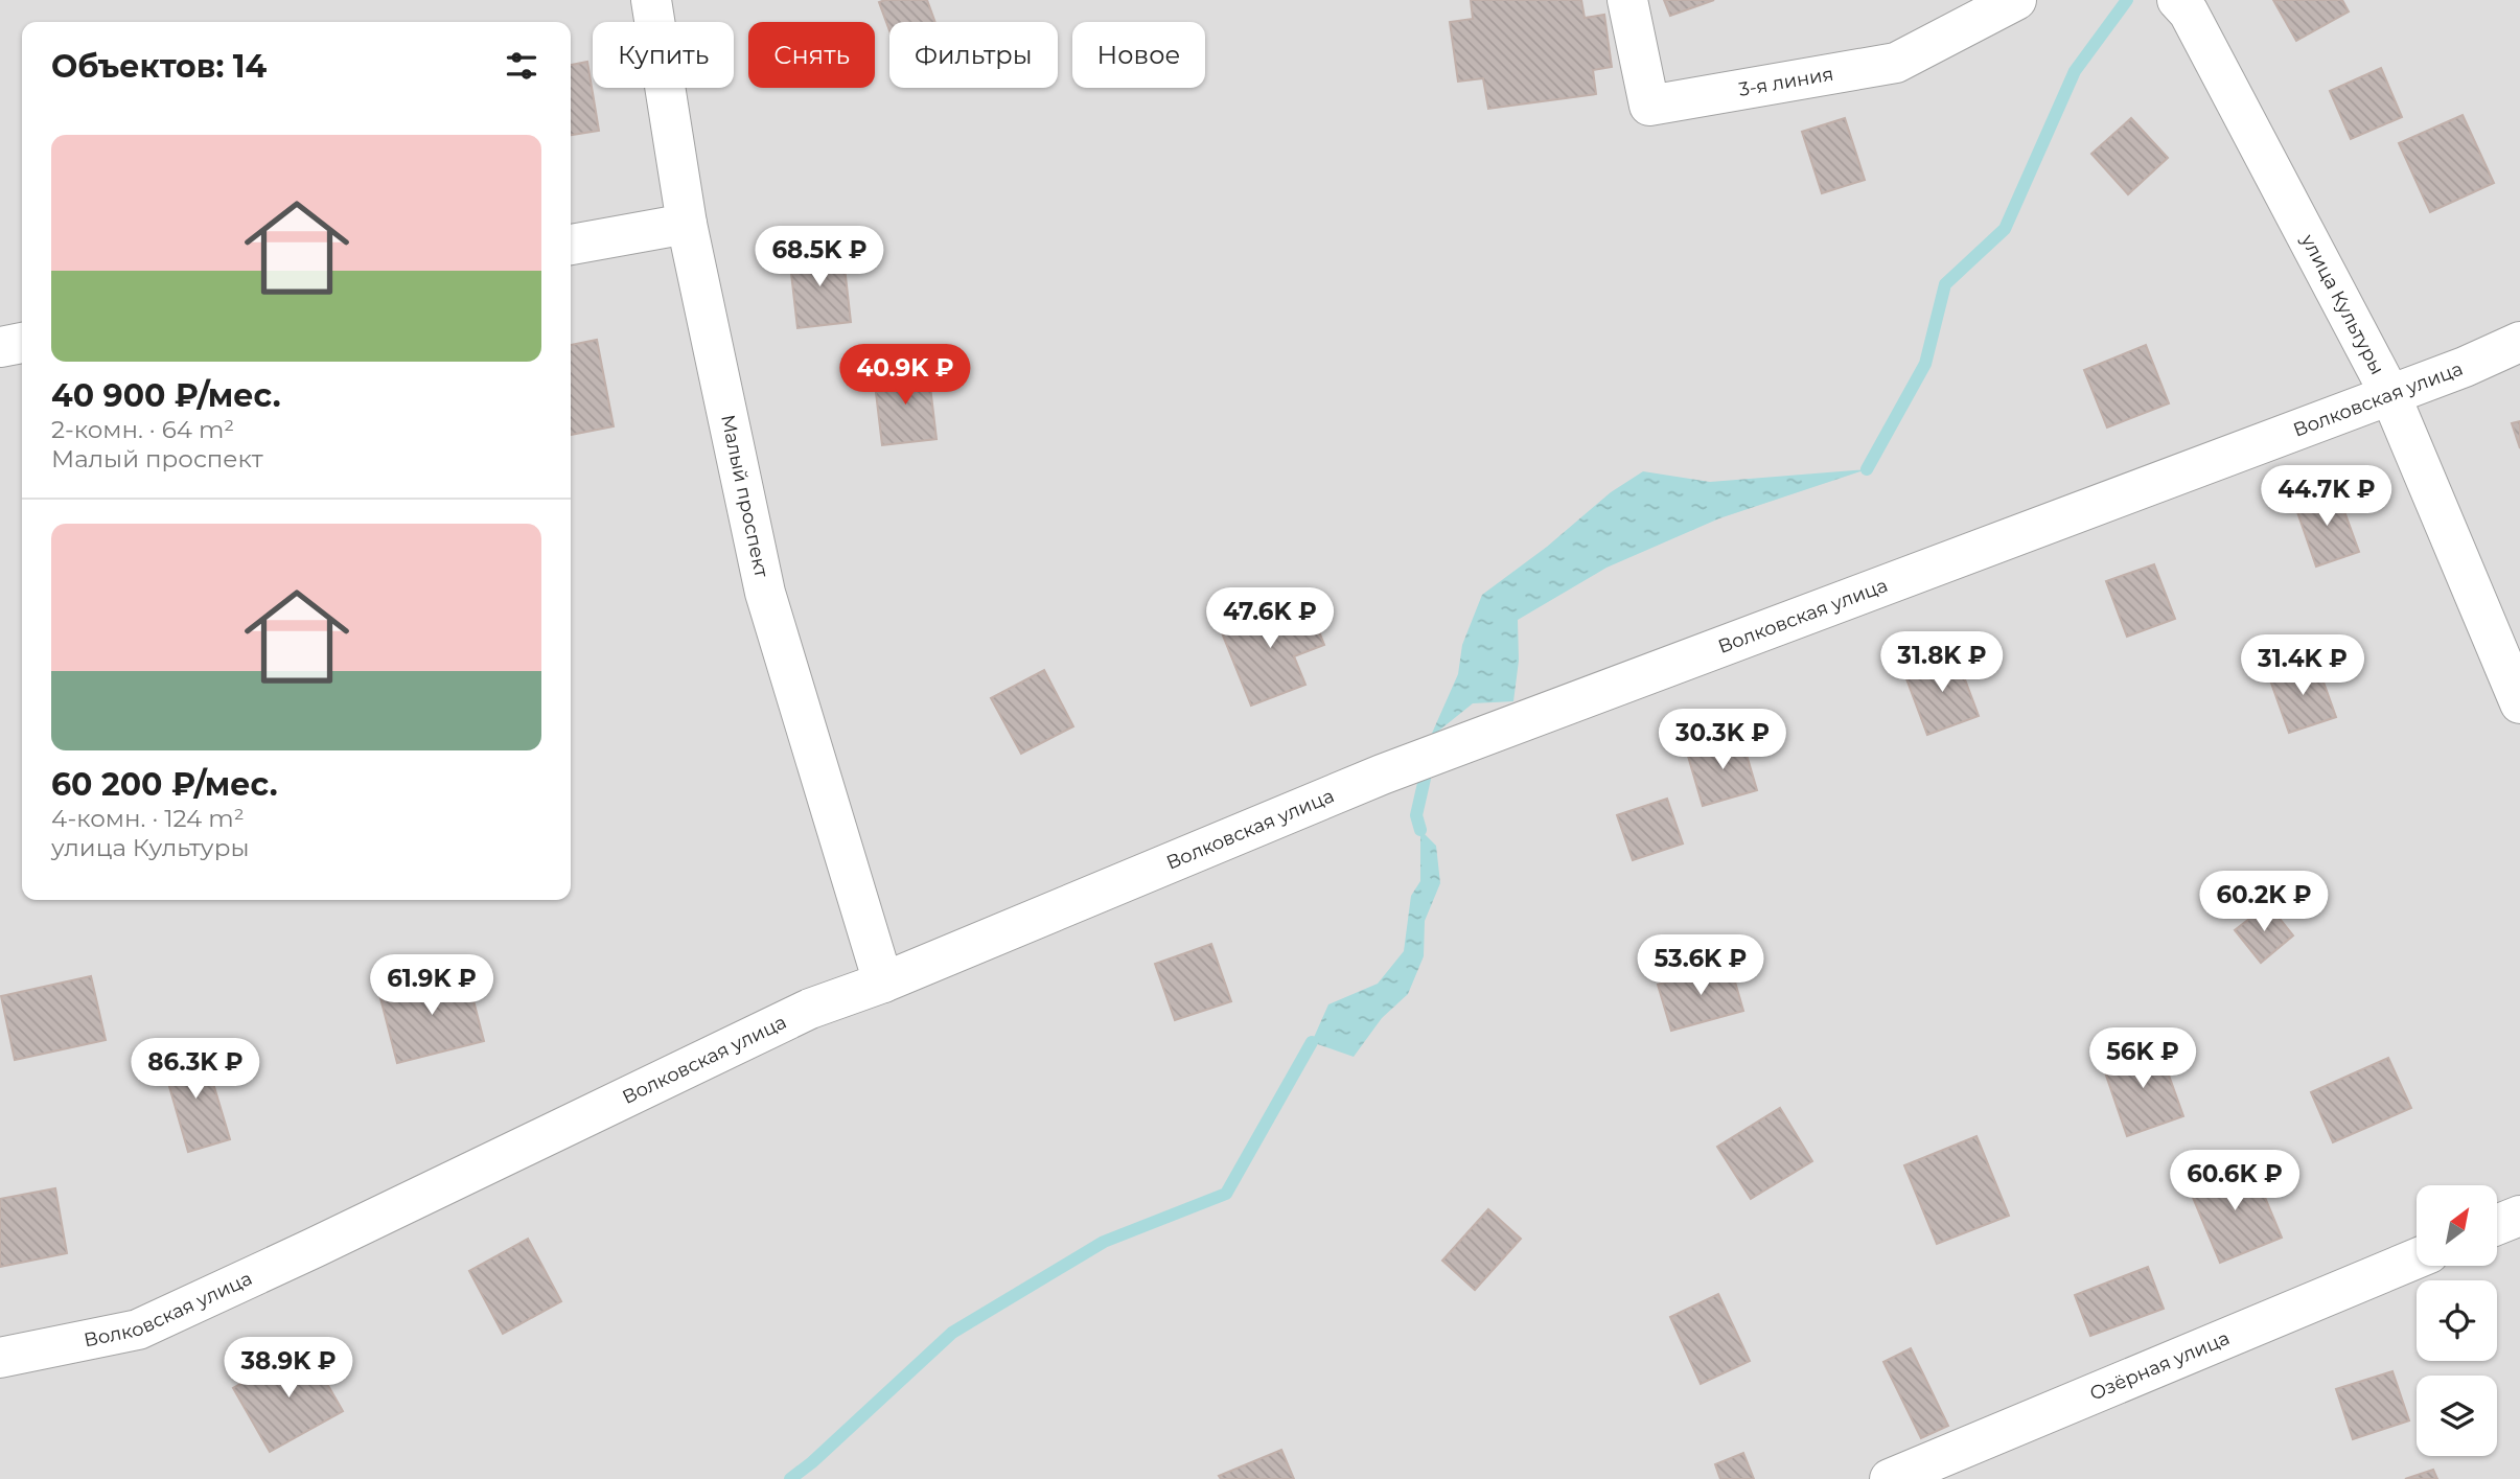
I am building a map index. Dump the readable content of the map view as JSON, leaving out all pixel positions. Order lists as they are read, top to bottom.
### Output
{
  "streets": {
    "street": [
      "3-я линия",
      "улица Культуры",
      "Волковская улица",
      "Малый проспект",
      "Озёрная улица"
    ]
  },
  "crossings": [
    ["улица Культуры", "Волковская улица"],
    ["Волковская улица", "Малый проспект"]
  ],
  "north": "top right",
  "page": {
    "chip": [
      "Купить",
      "Снять",
      "Фильтры",
      "Новое"
    ],
    "heading": "Объектов: 14",
    "list": [
      {
        "name": "40 900 ₽/мес.",
        "note": "2-комн. · 64 m² · Малый проспект"
      },
      {
        "name": "60 200 ₽/мес.",
        "note": "4-комн. · 124 m² · улица Культуры"
      }
    ],
    "price": [
      "68.5K ₽",
      "40.9K ₽",
      "44.7K ₽",
      "47.6K ₽",
      "31.8K ₽",
      "31.4K ₽",
      "30.3K ₽",
      "60.2K ₽",
      "53.6K ₽",
      "61.9K ₽",
      "56K ₽",
      "86.3K ₽",
      "60.6K ₽",
      "38.9K ₽"
    ]
  }
}
